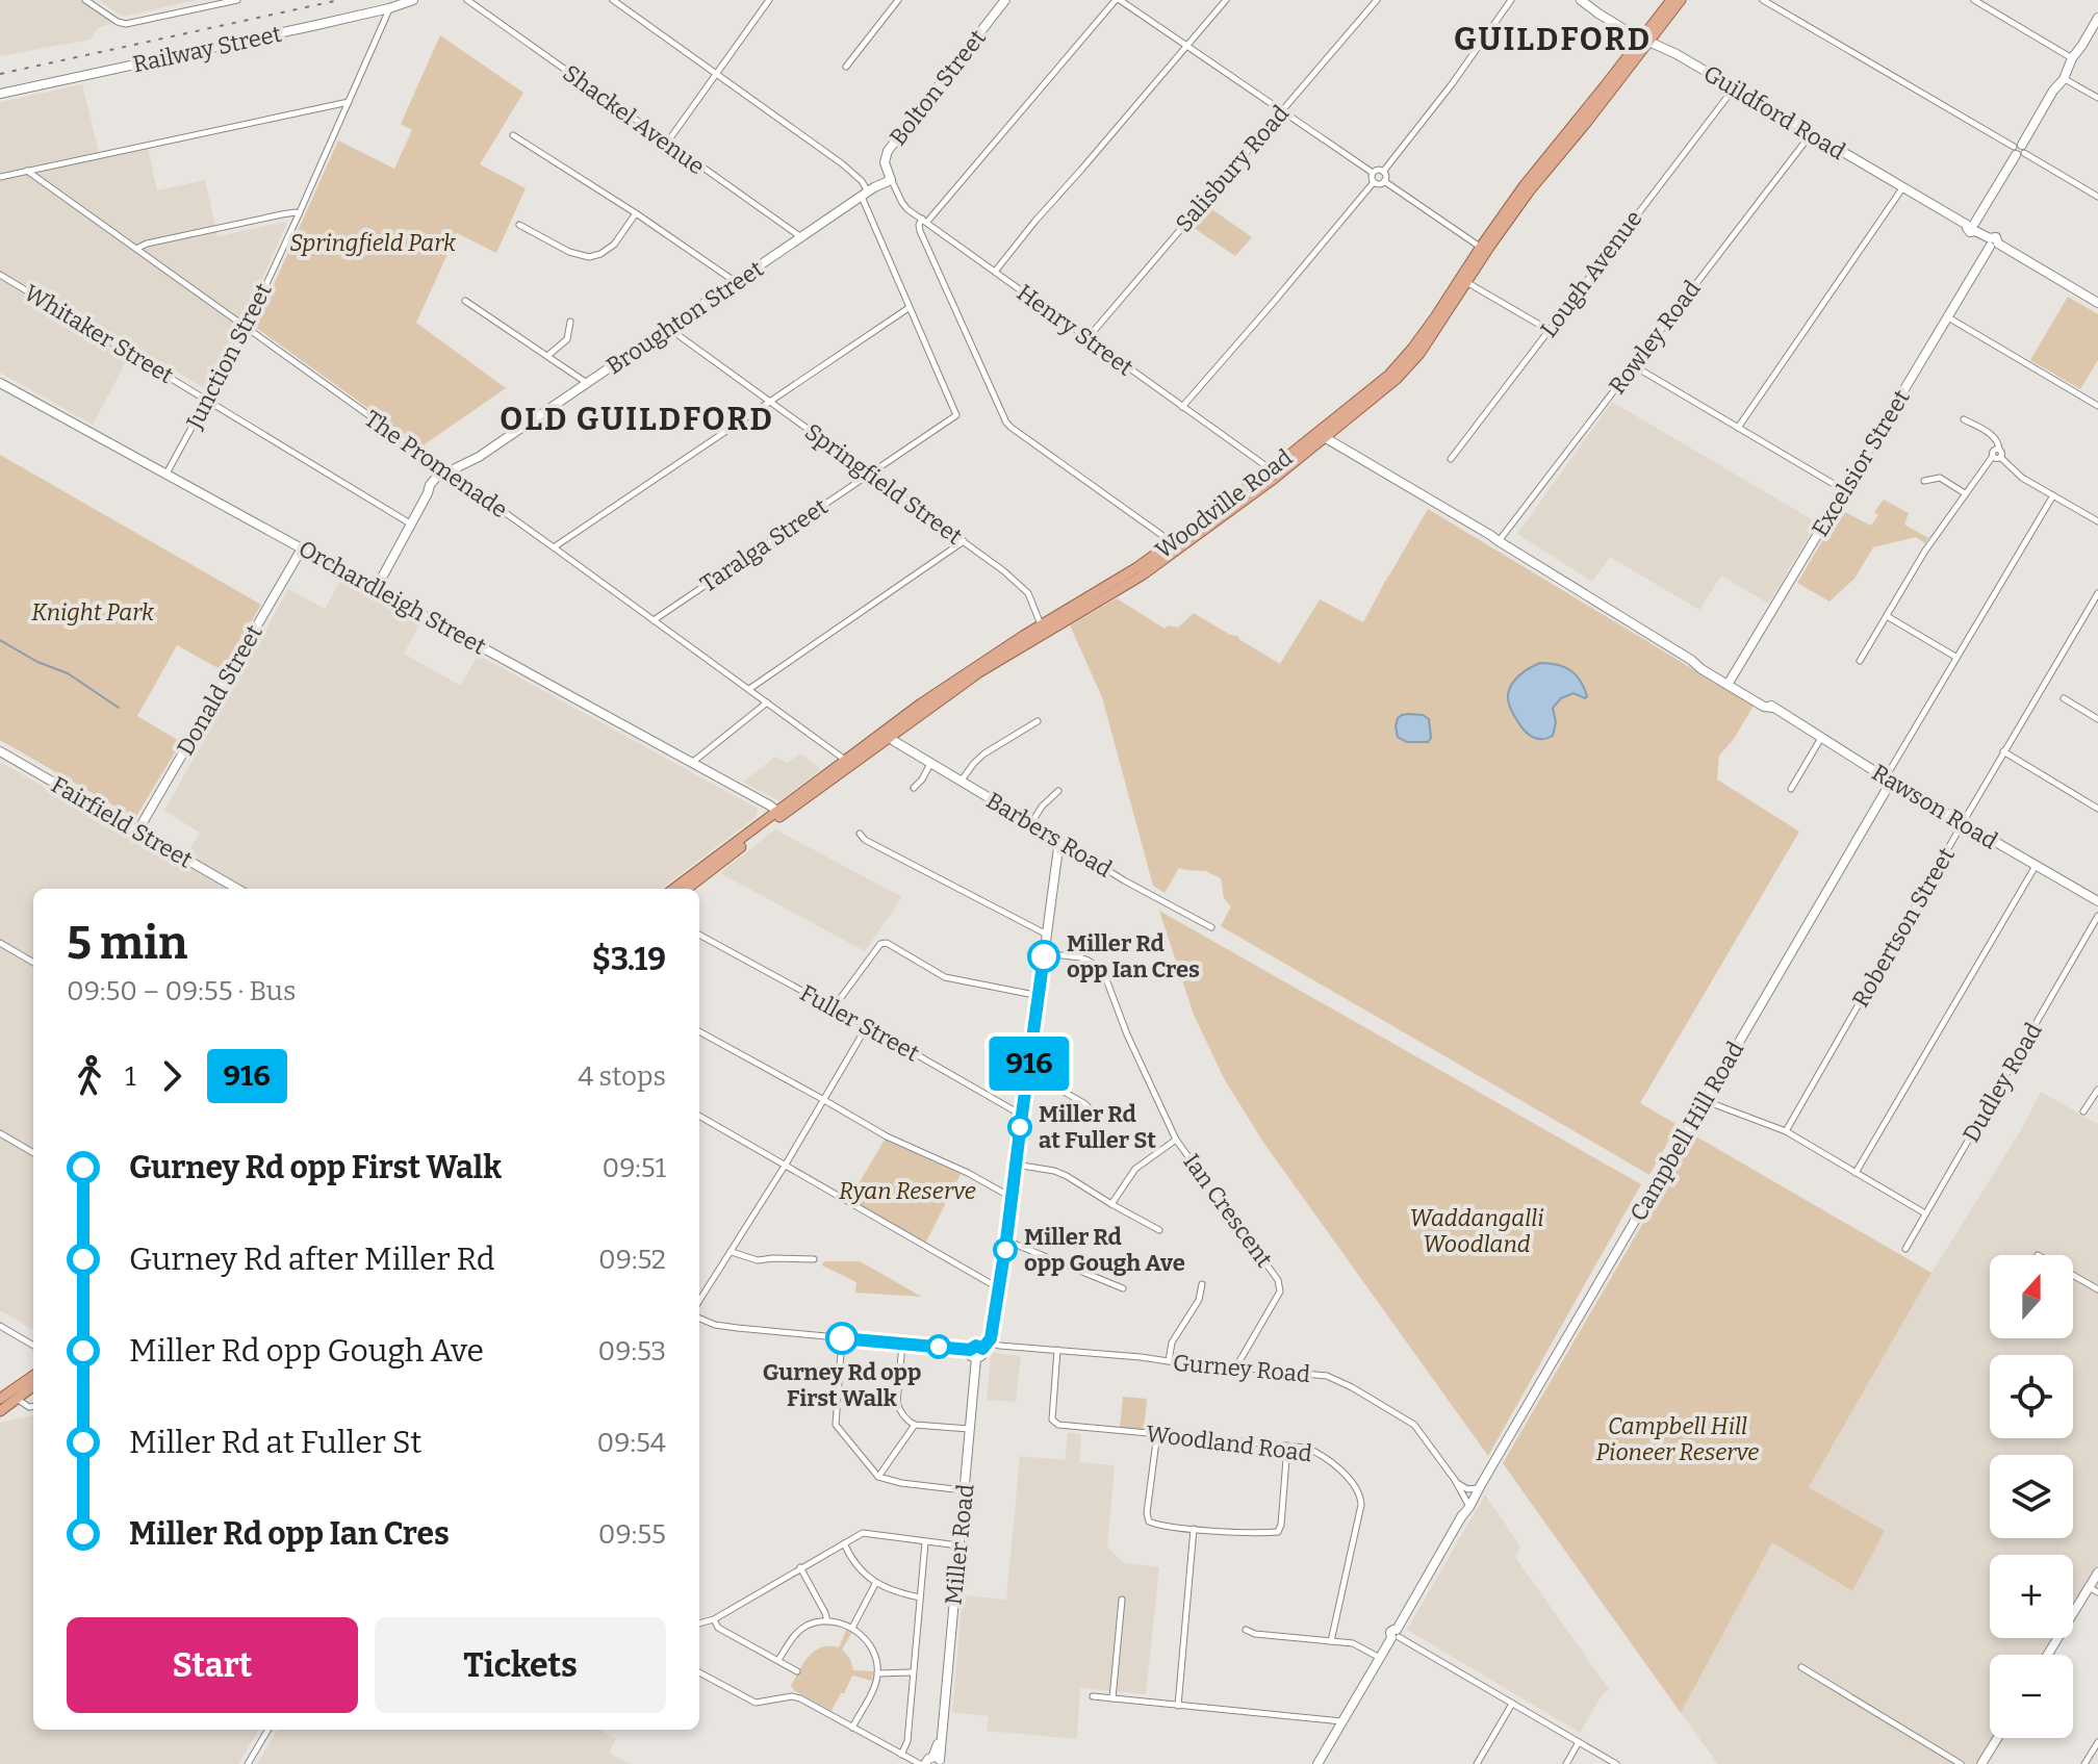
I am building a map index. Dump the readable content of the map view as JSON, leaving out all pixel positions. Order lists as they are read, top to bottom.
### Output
{
  "streets": {
    "main road": ["Woodville Road"],
    "street": [
      "Railway Street",
      "Bolton Street",
      "Guildford Road",
      "Shackel Avenue",
      "Salisbury Road",
      "Lough Avenue",
      "Broughton Street",
      "Henry Street",
      "Whitaker Street",
      "Rowley Road",
      "Junction Street",
      "Excelsior Street",
      "The Promenade",
      "Springfield Street",
      "Taralga Street",
      "Orchardleigh Street",
      "Donald Street",
      "Rawson Road",
      "Fairfield Street",
      "Barbers Road",
      "Robertson Street",
      "Fuller Street",
      "Dudley Road",
      "Campbell Hill Road",
      "Ian Crescent",
      "Gurney Road",
      "Woodland Road",
      "Miller Road"
    ]
  },
  "crossings": [
    ["Railway Street", "Junction Street"],
    ["Bolton Street", "Broughton Street"],
    ["Bolton Street", "Henry Street"],
    ["Guildford Road", "Lough Avenue"],
    ["Guildford Road", "Rowley Road"],
    ["Guildford Road", "Excelsior Street"],
    ["Guildford Road", "Woodville Road"],
    ["Shackel Avenue", "Broughton Street"],
    ["Salisbury Road", "Henry Street"],
    ["Broughton Street", "Henry Street"],
    ["Broughton Street", "Whitaker Street"],
    ["Broughton Street", "The Promenade"],
    ["Broughton Street", "Springfield Street"],
    ["Broughton Street", "Orchardleigh Street"],
    ["Henry Street", "Woodville Road"],
    ["Whitaker Street", "Junction Street"],
    ["Rowley Road", "Rawson Road"],
    ["Junction Street", "The Promenade"],
    ["Junction Street", "Orchardleigh Street"],
    ["Excelsior Street", "Rawson Road"],
    ["The Promenade", "Woodville Road"],
    ["The Promenade", "Taralga Street"],
    ["Springfield Street", "Woodville Road"],
    ["Springfield Street", "Taralga Street"],
    ["Woodville Road", "Orchardleigh Street"],
    ["Woodville Road", "Rawson Road"],
    ["Woodville Road", "Barbers Road"],
    ["Orchardleigh Street", "Donald Street"],
    ["Donald Street", "Fairfield Street"],
    ["Rawson Road", "Robertson Street"],
    ["Rawson Road", "Campbell Hill Road"],
    ["Campbell Hill Road", "Gurney Road"],
    ["Ian Crescent", "Gurney Road"],
    ["Gurney Road", "Woodland Road"]
  ],
  "districts": ["GUILDFORD", "OLD GUILDFORD"],
  "parks": [
    "Springfield Park",
    "Knight Park",
    "Ryan Reserve",
    "Waddangalli Woodland",
    "Campbell Hill Pioneer Reserve"
  ],
  "places": [
    "Miller Rd opp Ian Cres",
    "Miller Rd at Fuller St",
    "Miller Rd opp Gough Ave",
    "Gurney Rd opp First Walk"
  ],
  "lines": ["bus line 916"],
  "north": "top",
  "page": {
    "on_map": "916",
    "heading": ["5 min", "09:50 – 09:55 · Bus", "$3.19"],
    "legs": ["1", "916", "4 stops"],
    "list": [
      {
        "name": "Gurney Rd opp First Walk",
        "value": "09:51"
      },
      {
        "name": "Gurney Rd after Miller Rd",
        "value": "09:52"
      },
      {
        "name": "Miller Rd opp Gough Ave",
        "value": "09:53"
      },
      {
        "name": "Miller Rd at Fuller St",
        "value": "09:54"
      },
      {
        "name": "Miller Rd opp Ian Cres",
        "value": "09:55"
      }
    ],
    "map_buttons": ["+", "−"],
    "buttons": ["Start", "Tickets"]
  }
}
